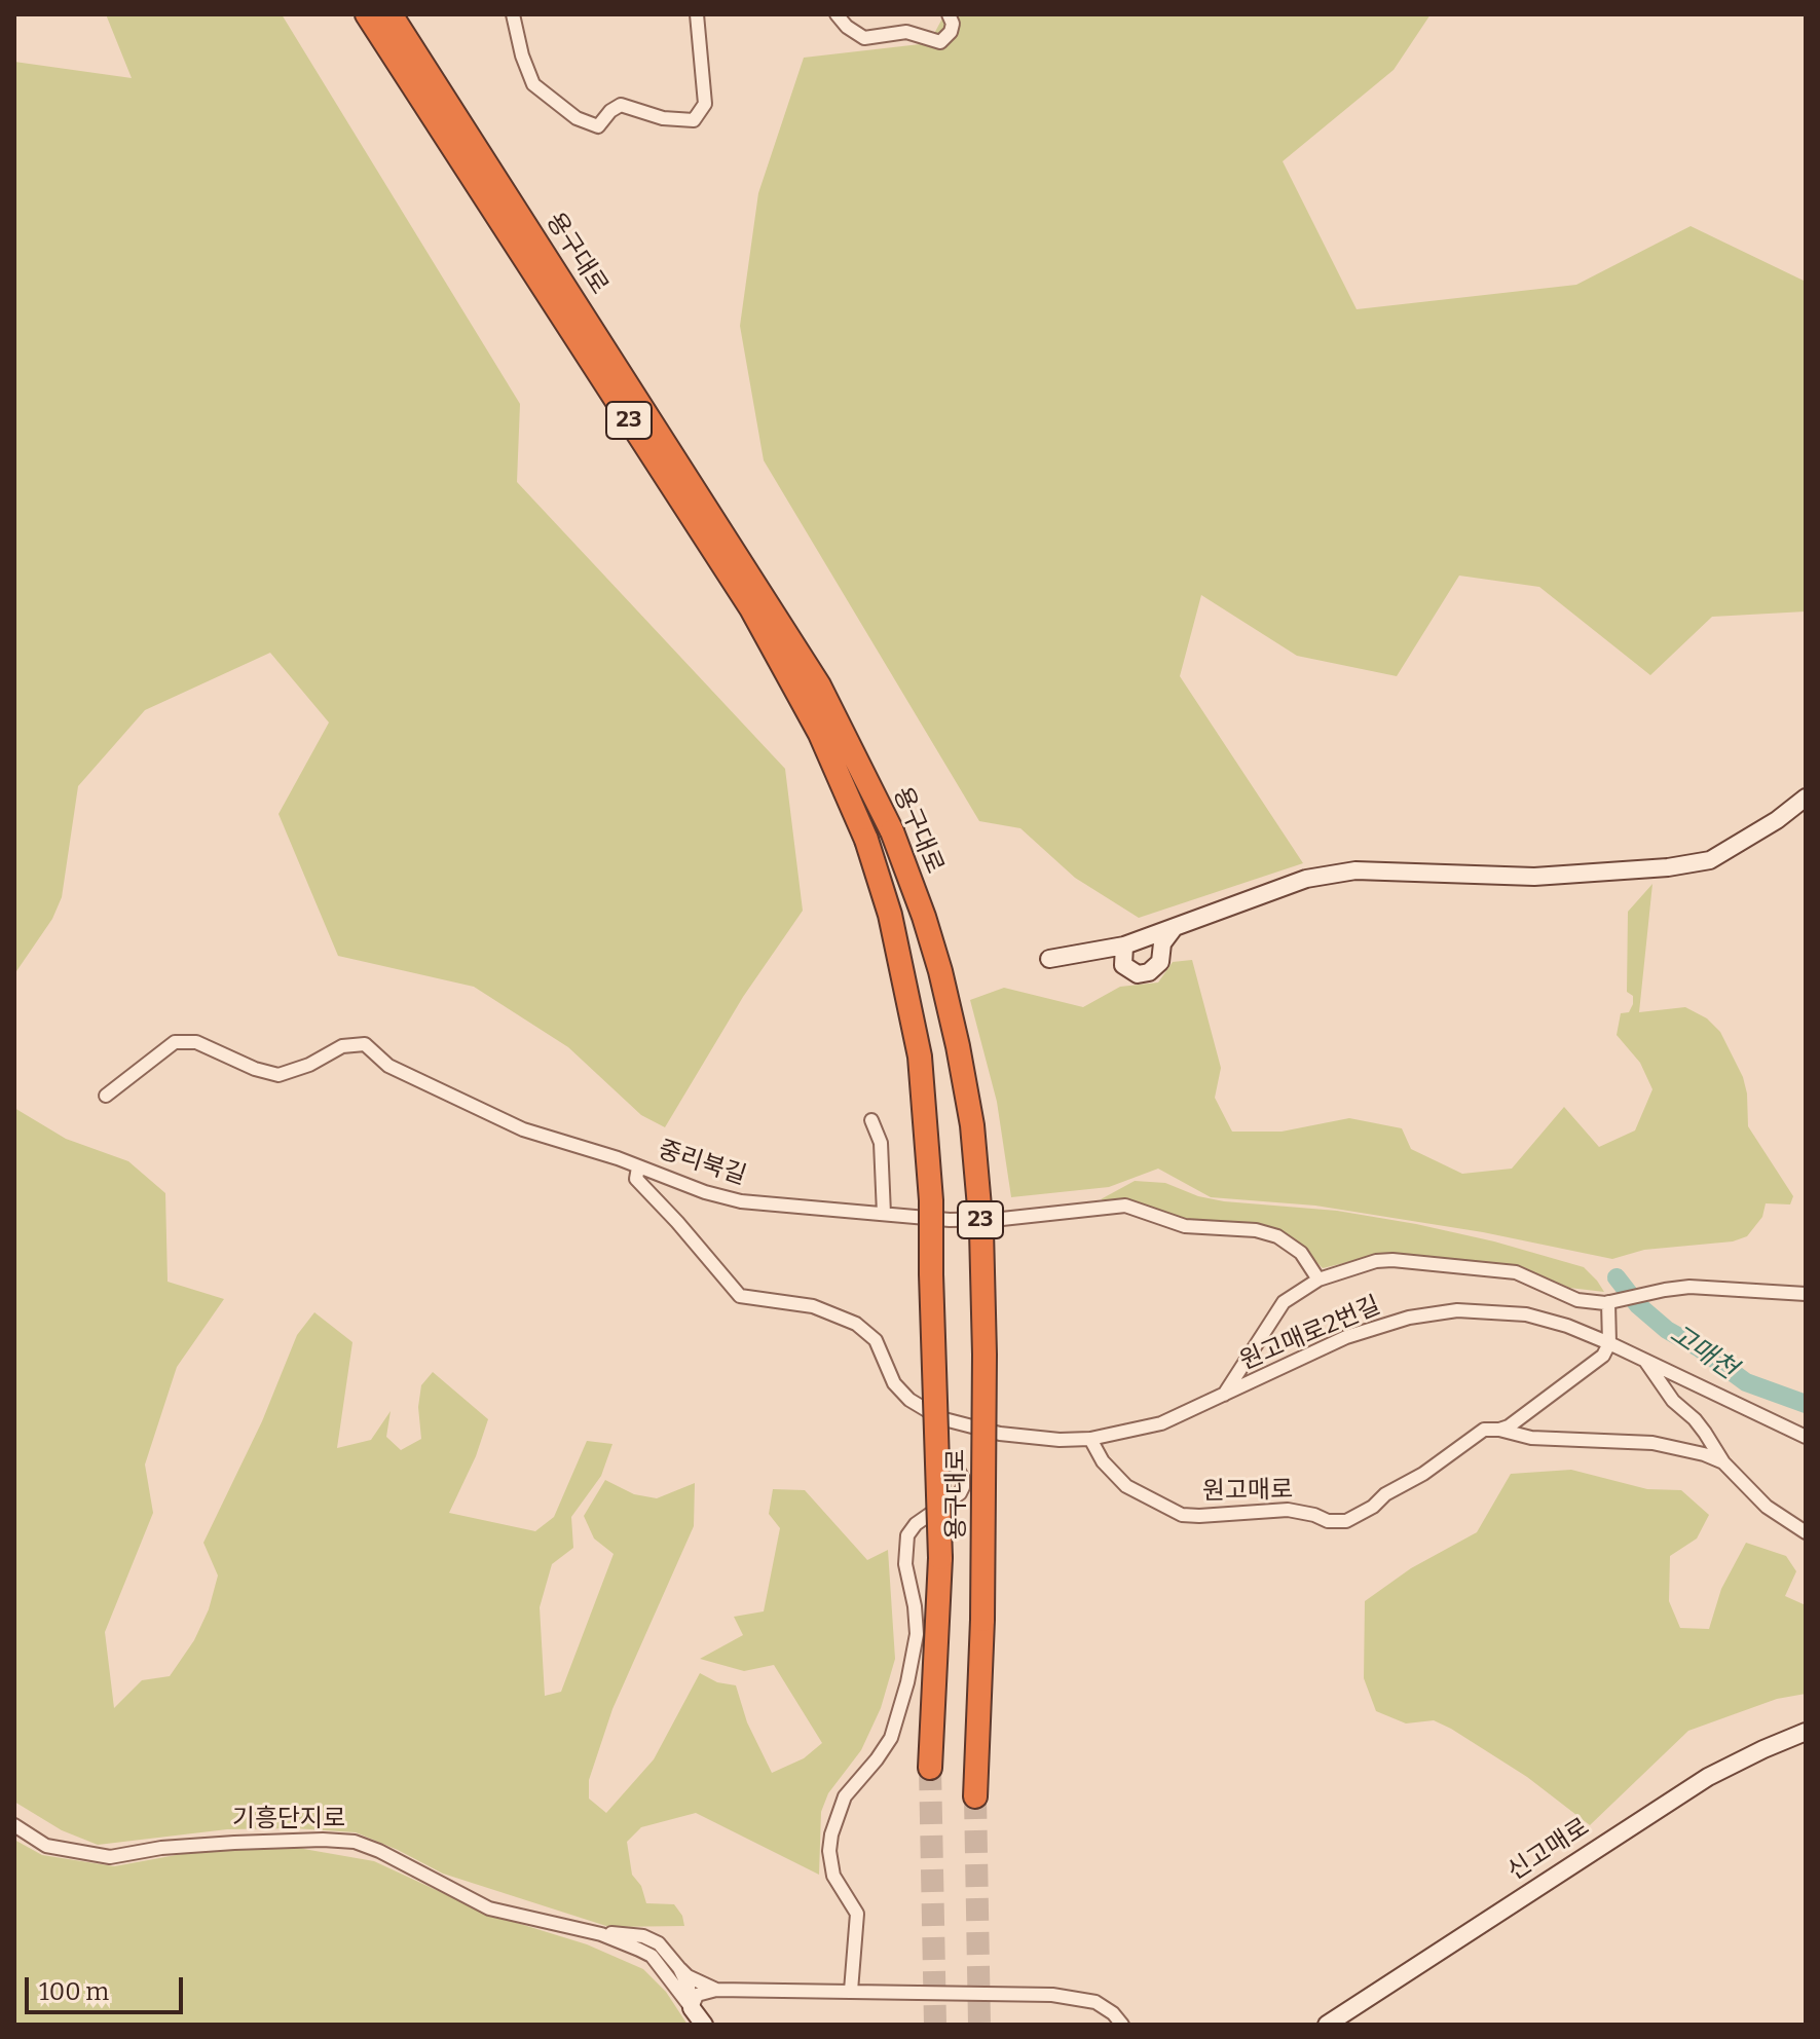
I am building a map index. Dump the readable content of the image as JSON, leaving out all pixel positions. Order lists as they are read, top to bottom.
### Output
{
  "streets": {
    "highway": ["용구대로", "23"],
    "street": [
      "중리북길",
      "원고매로2번길",
      "원고매로",
      "기흥단지로",
      "신고매로"
    ]
  },
  "crossings": [
    ["원고매로2번길", "원고매로"]
  ],
  "water": ["고매천"],
  "scale_bar": "100 m"
}
